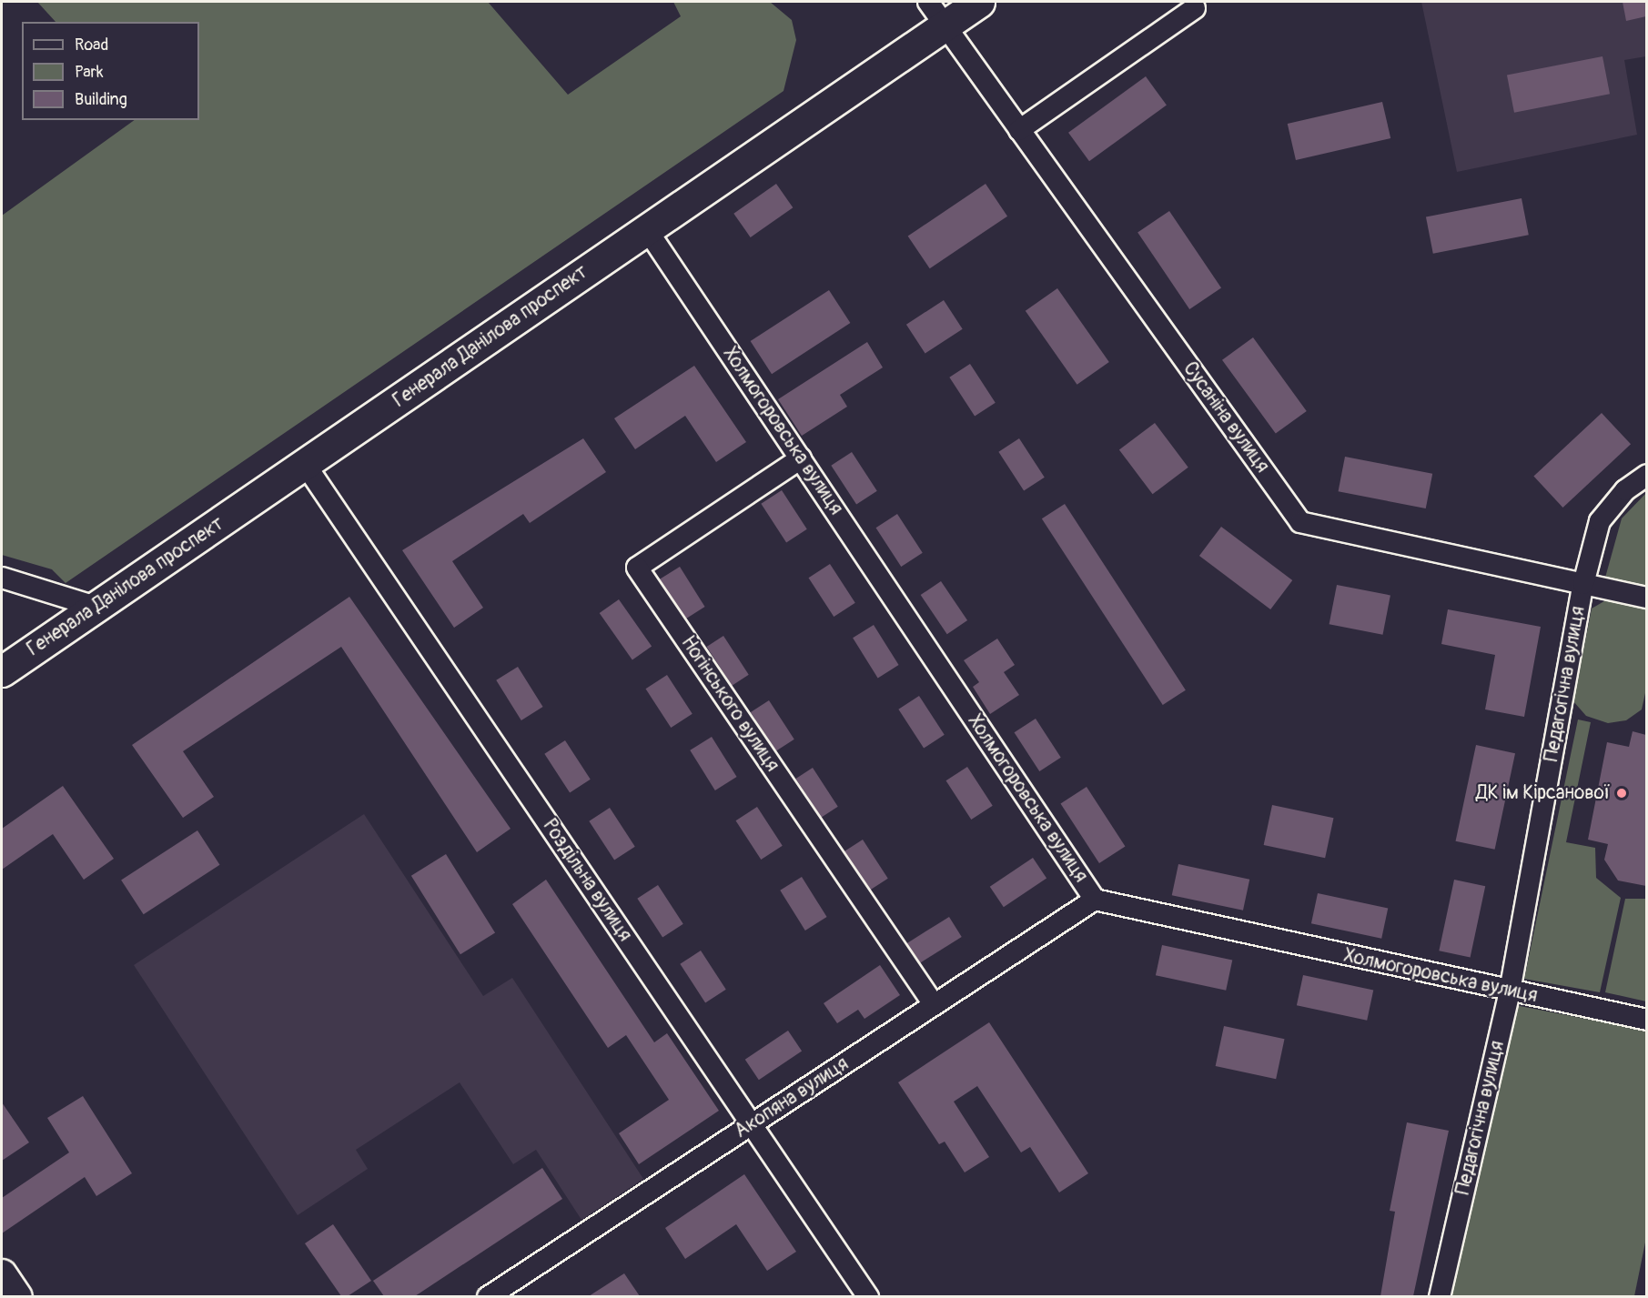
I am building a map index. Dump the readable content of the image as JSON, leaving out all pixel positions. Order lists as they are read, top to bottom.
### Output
{
  "streets": {
    "main road": ["Генерала Данілова проспект"],
    "street": [
      "Сусаніна вулиця",
      "Холмогоровська вулиця",
      "Педагогічна вулиця",
      "Ногінського вулиця",
      "Роздільна вулиця",
      "Акопяна вулиця"
    ]
  },
  "crossings": [
    ["Генерала Данілова проспект", "Сусаніна вулиця"],
    ["Генерала Данілова проспект", "Холмогоровська вулиця"],
    ["Генерала Данілова проспект", "Роздільна вулиця"],
    ["Сусаніна вулиця", "Педагогічна вулиця"],
    ["Холмогоровська вулиця", "Педагогічна вулиця"],
    ["Холмогоровська вулиця", "Ногінського вулиця"],
    ["Холмогоровська вулиця", "Акопяна вулиця"],
    ["Ногінського вулиця", "Акопяна вулиця"],
    ["Роздільна вулиця", "Акопяна вулиця"]
  ],
  "places": ["ДК ім Кірсанової"],
  "legend": ["Road", "Park", "Building"]
}
